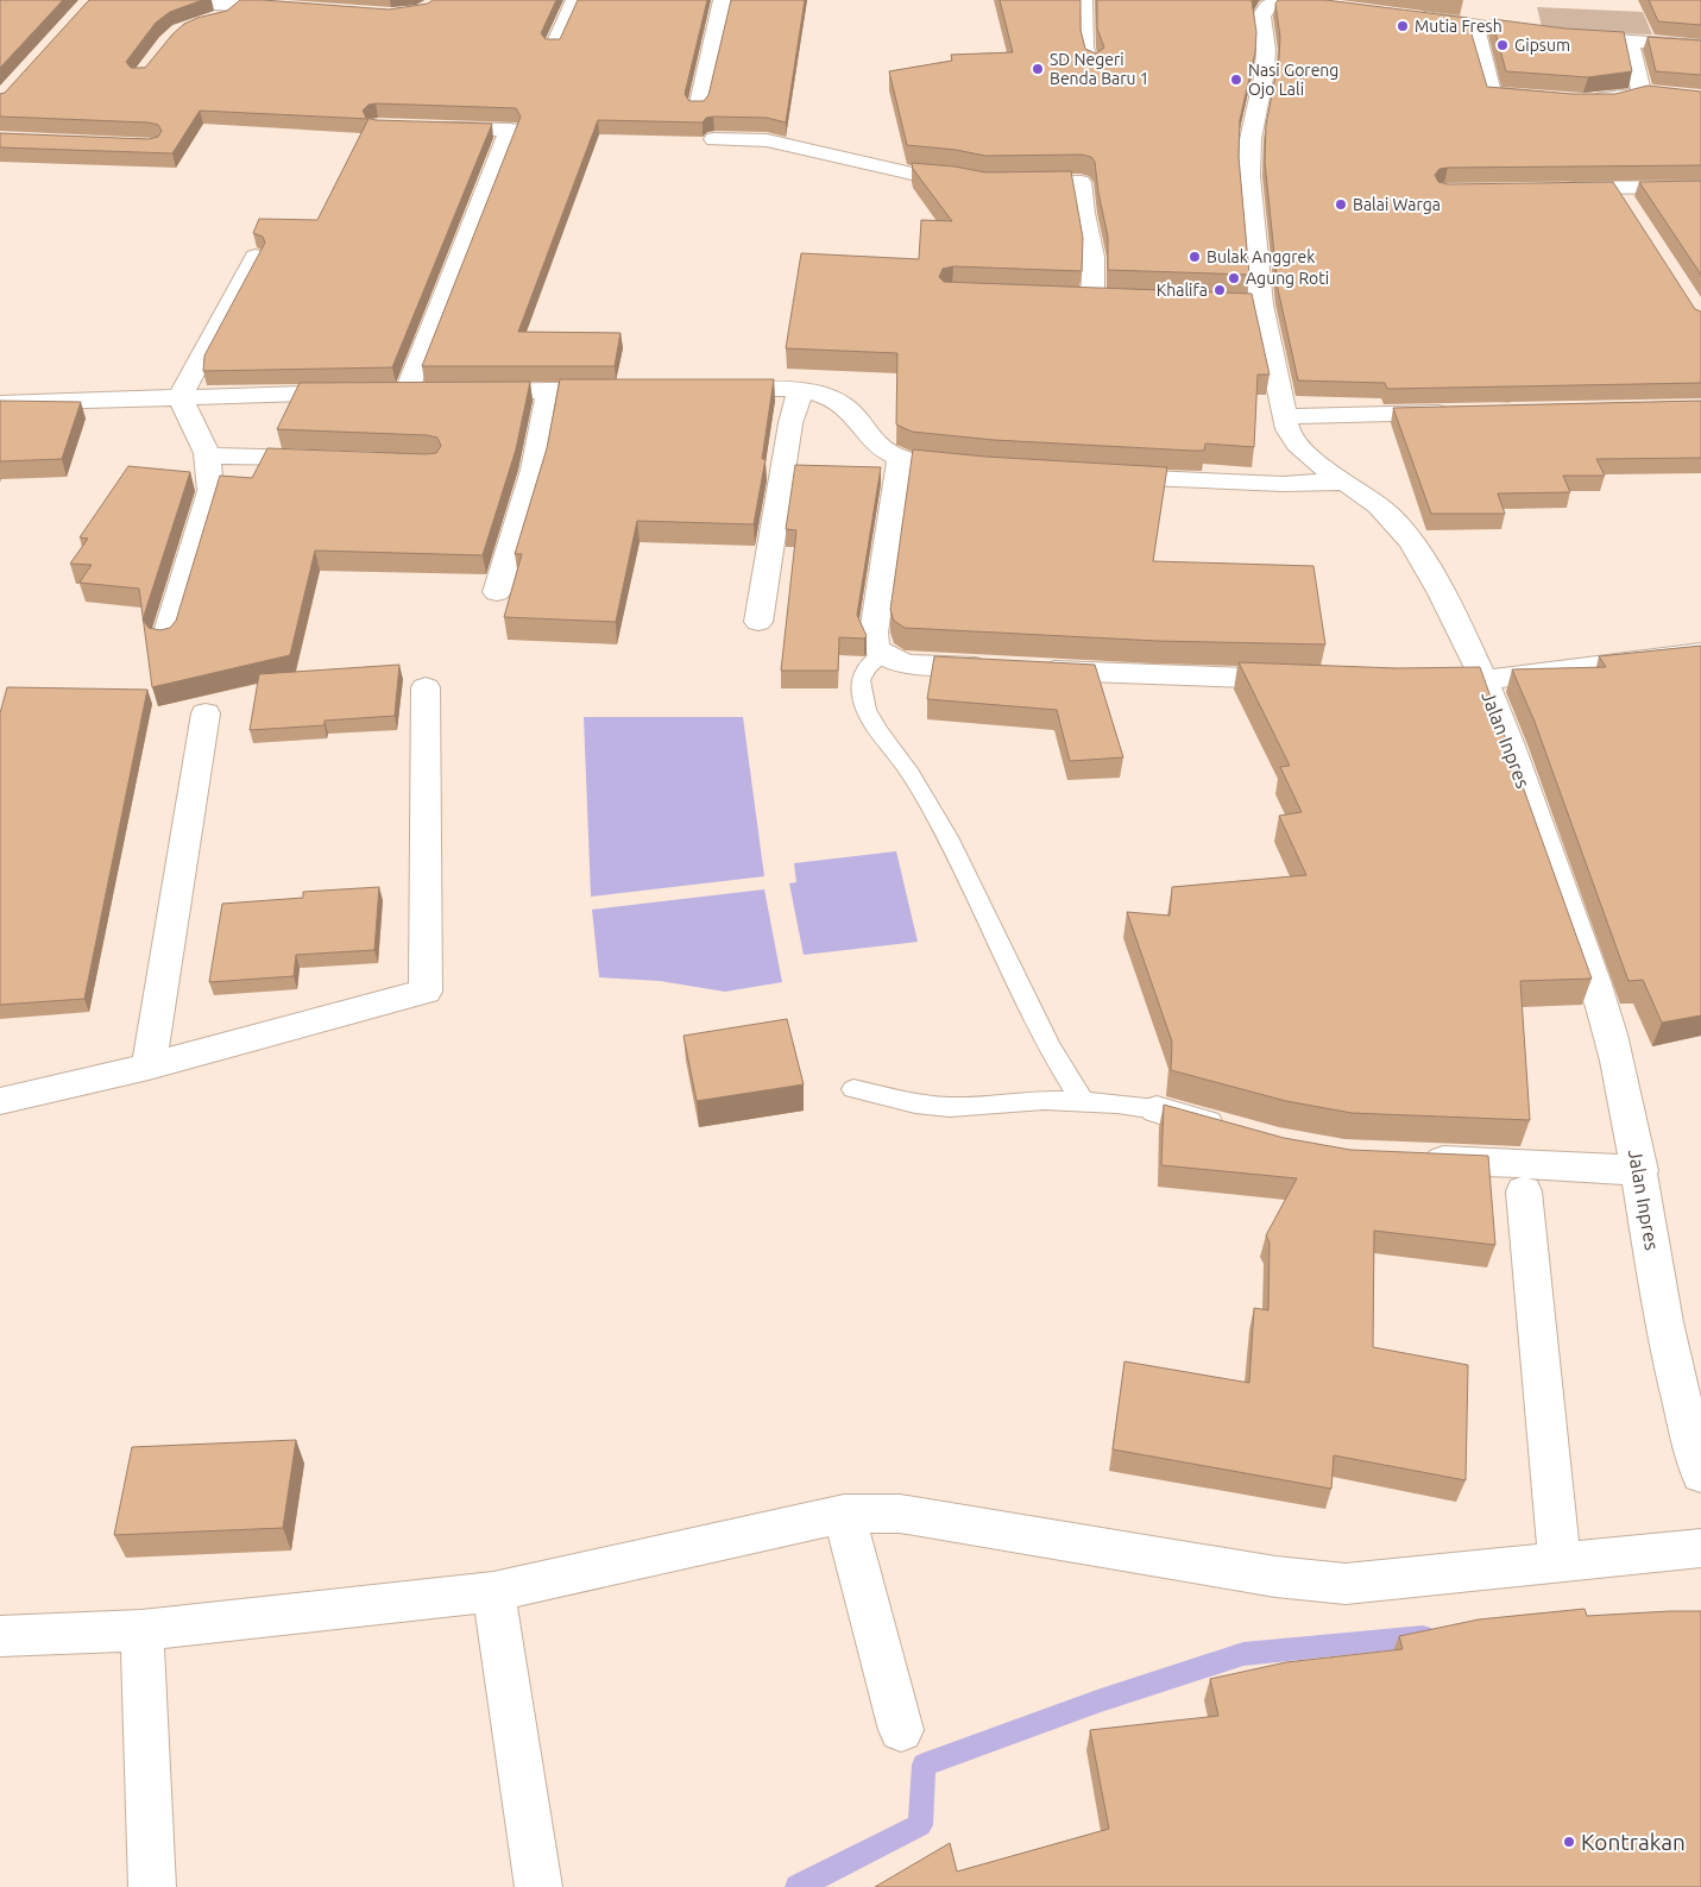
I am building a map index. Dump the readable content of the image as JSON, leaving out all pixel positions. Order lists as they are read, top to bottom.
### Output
{
  "streets": {
    "street": ["Jalan Inpres"]
  },
  "places": [
    "Mutia Fresh",
    "Gipsum",
    "SD Negeri Benda Baru 1",
    "Nasi Goreng Ojo Lali",
    "Balai Warga",
    "Bulak Anggrek",
    "Agung Roti",
    "Khalifa",
    "Kontrakan"
  ]
}
